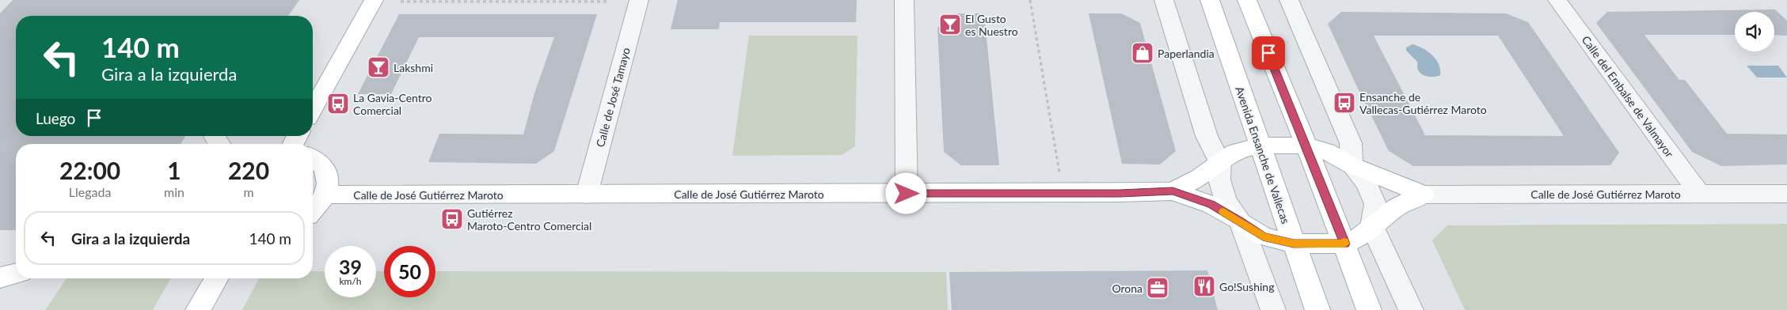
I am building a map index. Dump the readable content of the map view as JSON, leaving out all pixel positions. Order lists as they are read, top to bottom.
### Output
{
  "streets": {
    "main road": ["Avenida Ensanche de Vallecas", "Calle de José Gutiérrez Maroto"],
    "street": ["Calle del Embalse de Valmayor", "Calle de José Tamayo"]
  },
  "crossings": [
    ["Calle del Embalse de Valmayor", "Calle de José Gutiérrez Maroto"],
    ["Calle de José Tamayo", "Calle de José Gutiérrez Maroto"],
    ["Avenida Ensanche de Vallecas", "Calle de José Gutiérrez Maroto"]
  ],
  "places": {
    "bar": ["El Gusto es Nuestro", "Lakshmi"],
    "shop": ["Paperlandia"],
    "bus stop": ["Ensanche de Vallecas-Gutiérrez Maroto", "La Gavia-Centro Comercial", "Gutiérrez Maroto-Centro Comercial"],
    "restaurant": ["Go!Sushing"],
    "office": ["Orona"]
  },
  "page": {
    "turn": ["140 m", "Gira a la izquierda"],
    "then": "Luego",
    "eta": [
      "22:00",
      "Llegada",
      "1",
      "min",
      "220",
      "m"
    ],
    "list": [
      {
        "name": "Gira a la izquierda",
        "value": "140 m"
      }
    ],
    "speed": "39 km/h",
    "limit": "50"
  }
}
